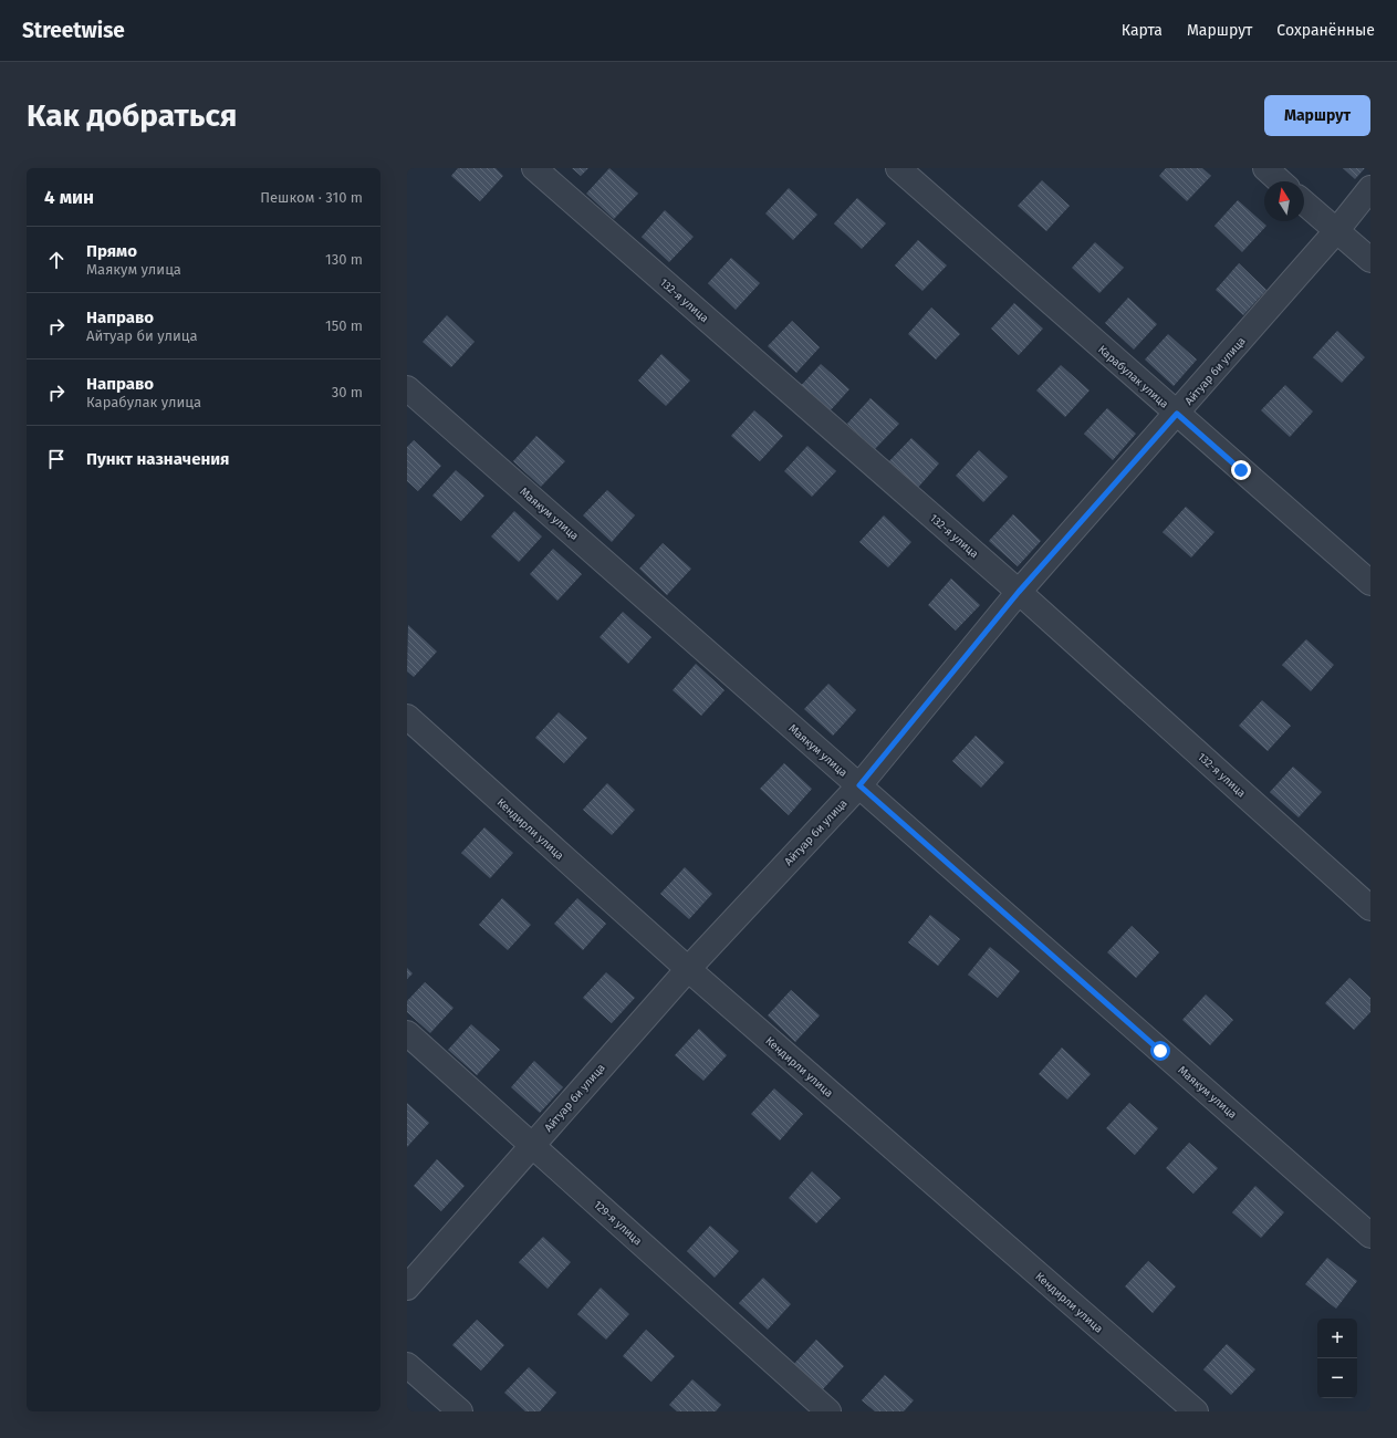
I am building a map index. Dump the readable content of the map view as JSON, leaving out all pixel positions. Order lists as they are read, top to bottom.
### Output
{
  "streets": {
    "street": [
      "132-я улица",
      "Айтуар би улица",
      "Карабулак улица",
      "Маякум улица",
      "Кендирли улица",
      "129-я улица"
    ]
  },
  "crossings": [
    ["132-я улица", "Айтуар би улица"],
    ["Айтуар би улица", "Карабулак улица"],
    ["Айтуар би улица", "Маякум улица"],
    ["Айтуар би улица", "Кендирли улица"],
    ["Айтуар би улица", "129-я улица"]
  ],
  "north": "top",
  "page": {
    "header": "Streetwise",
    "nav": ["Карта", "Маршрут", "Сохранённые"],
    "buttons": "Маршрут",
    "title": "Как добраться",
    "heading": ["4 мин", "Пешком · 310 m"],
    "list": [
      ["Прямо", "Маякум улица", "130 m"],
      ["Направо", "Айтуар би улица", "150 m"],
      ["Направо", "Карабулак улица", "30 m"],
      "Пункт назначения"
    ],
    "map_buttons": ["+", "−"]
  }
}
